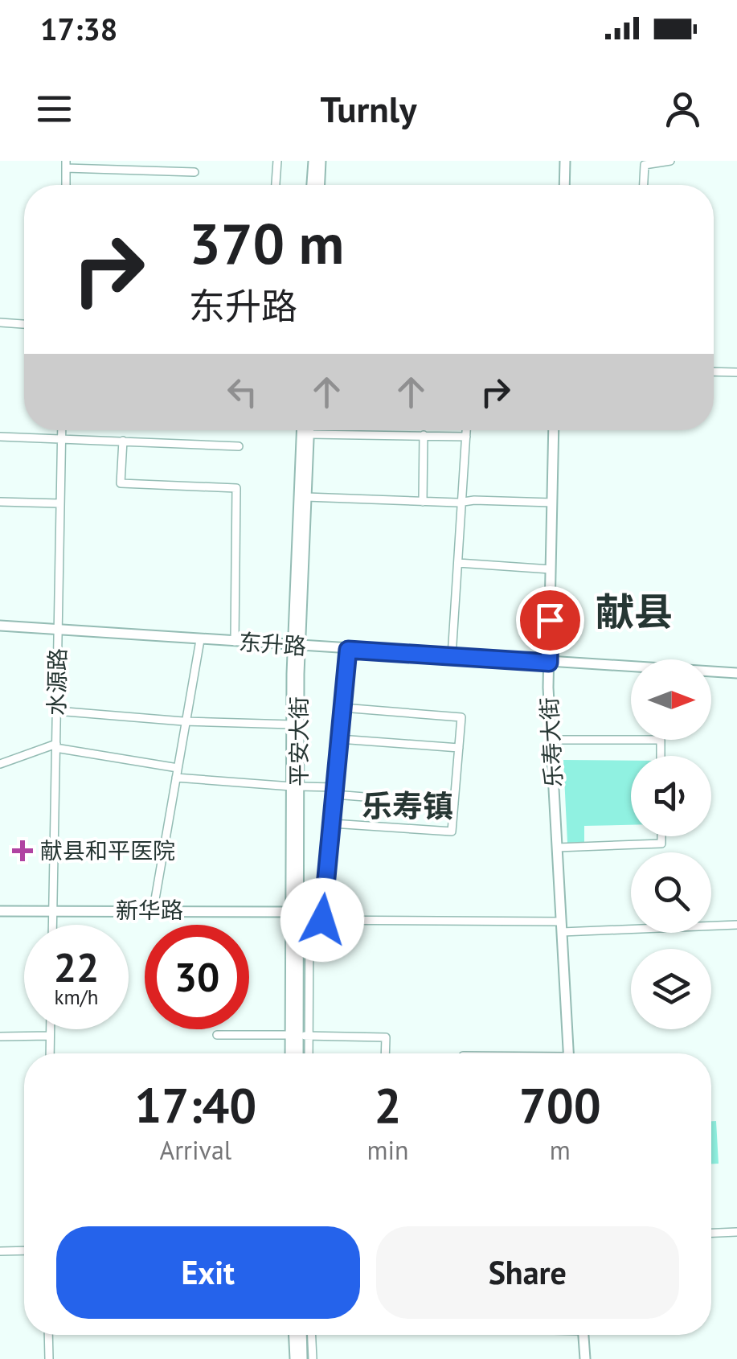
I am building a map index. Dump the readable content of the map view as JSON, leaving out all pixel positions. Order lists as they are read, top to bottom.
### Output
{
  "streets": {
    "main road": [
      "东升路",
      "平安大街",
      "乐寿大街",
      "新华路"
    ],
    "street": ["水源路"]
  },
  "crossings": [
    ["东升路", "水源路"],
    ["东升路", "平安大街"],
    ["东升路", "乐寿大街"],
    ["水源路", "新华路"],
    ["平安大街", "新华路"]
  ],
  "districts": ["献县", "乐寿镇"],
  "places": {
    "health": ["献县和平医院"]
  },
  "north": "right",
  "page": {
    "status": "17:38",
    "header": "Turnly",
    "turn": ["370 m", "东升路"],
    "speed": "22 km/h",
    "limit": "30",
    "eta": [
      "17:40",
      "Arrival",
      "2",
      "min",
      "700",
      "m"
    ],
    "buttons": ["Exit", "Share"]
  }
}
